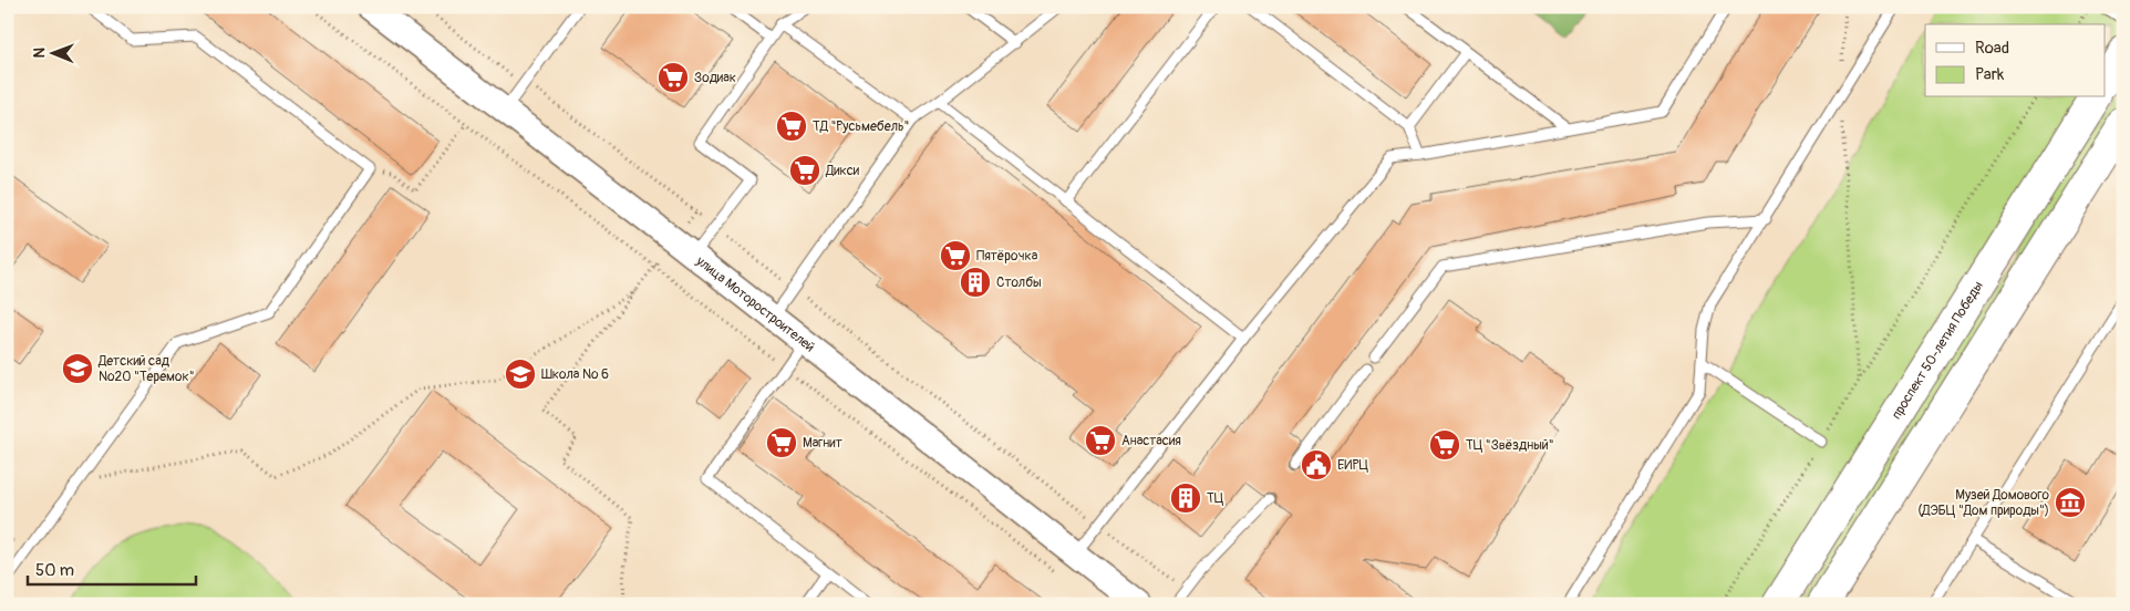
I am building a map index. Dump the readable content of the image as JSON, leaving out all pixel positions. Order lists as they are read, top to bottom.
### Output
{
  "streets": {
    "main road": ["проспект 50-летия Победы"],
    "street": ["улица Моторостроителей"]
  },
  "places": {
    "supermarket": [
      "Зодиак",
      "ТД \"Русьмебель\"",
      "Дикси",
      "Пятёрочка",
      "Анастасия",
      "Магнит",
      "ТЦ \"Звёздный\""
    ],
    "building": ["Столбы", "ТЦ"],
    "school or university": ["Детский сад №20 \"Теремок\"", "Школа № 6"],
    "public building": ["ЕИРЦ"],
    "museum": ["Музей Домового (ДЭБЦ \"Дом природы\")"]
  },
  "legend": ["Road", "Park"],
  "scale_bar": "50 m",
  "north": "left"
}
